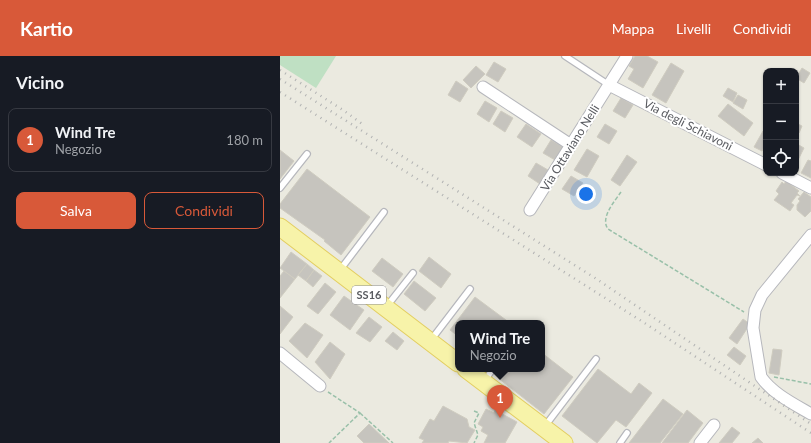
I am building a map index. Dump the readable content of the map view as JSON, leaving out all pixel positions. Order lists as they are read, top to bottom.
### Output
{
  "streets": {
    "main road": ["SS16"],
    "street": ["Via degli Schiavoni", "Via Ottaviano Nelli"]
  },
  "crossings": [
    ["Via degli Schiavoni", "Via Ottaviano Nelli"]
  ],
  "page": {
    "header": "Kartio",
    "nav": ["Mappa", "Livelli", "Condividi"],
    "heading": "Vicino",
    "map_buttons": ["+", "−"],
    "list": [
      {
        "mark": "1",
        "name": "Wind Tre",
        "note": "Negozio",
        "value": "180 m"
      }
    ],
    "buttons": ["Salva", "Condividi"],
    "popup": ["Wind Tre", "Negozio"],
    "pins": "1"
  }
}
